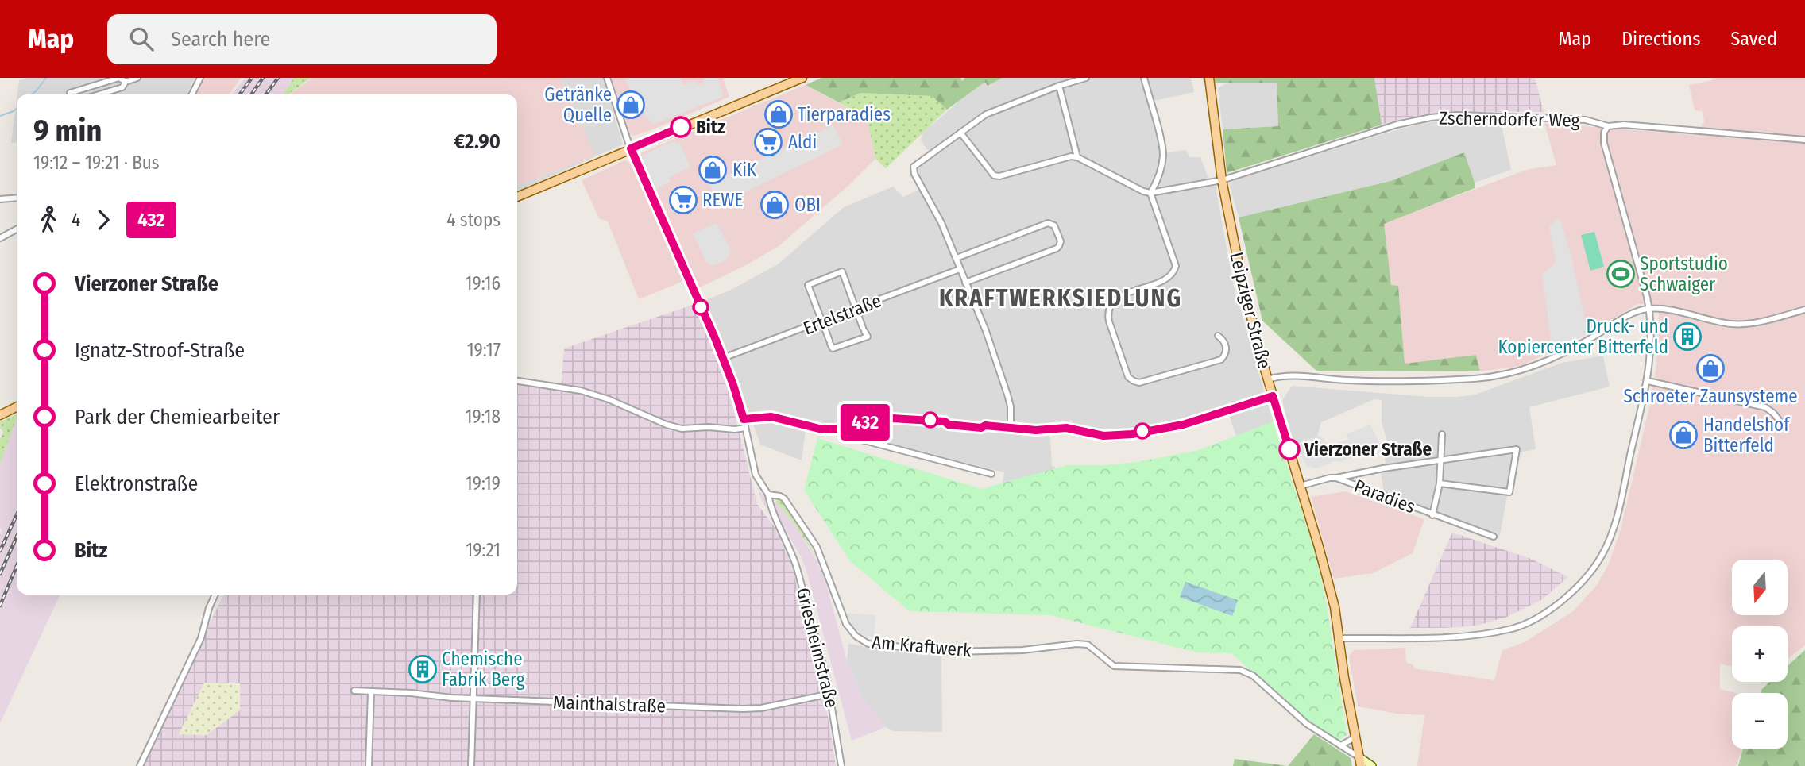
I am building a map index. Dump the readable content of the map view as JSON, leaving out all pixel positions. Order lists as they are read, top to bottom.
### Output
{
  "streets": {
    "main road": ["Leipziger Straße"],
    "street": [
      "Zscherndorfer Weg",
      "Ertelstraße",
      "Paradies",
      "Am Kraftwerk",
      "Griesheimstraße",
      "Mainthalstraße"
    ]
  },
  "crossings": [
    ["Zscherndorfer Weg", "Leipziger Straße"],
    ["Leipziger Straße", "Paradies"],
    ["Leipziger Straße", "Am Kraftwerk"],
    ["Ertelstraße", "Am Kraftwerk"],
    ["Am Kraftwerk", "Griesheimstraße"],
    ["Griesheimstraße", "Mainthalstraße"]
  ],
  "districts": ["KRAFTWERKSIEDLUNG"],
  "places": {
    "shop": [
      "Getränke Quelle",
      "Tierparadies",
      "KiK",
      "OBI",
      "Schroeter Zaunsysteme",
      "Handelshof Bitterfeld"
    ],
    "other": ["Bitz", "Vierzoner Straße"],
    "supermarket": ["Aldi", "REWE"],
    "sports": ["Sportstudio Schwaiger"],
    "building": ["Druck- und Kopiercenter Bitterfeld", "Chemische Fabrik Berg"]
  },
  "lines": ["bus line 432"],
  "north": "bottom",
  "page": {
    "header": "Map",
    "search": "Search here",
    "nav": ["Map", "Directions", "Saved"],
    "on_map": "432",
    "heading": ["9 min", "19:12 – 19:21 · Bus", "€2.90"],
    "legs": ["4", "432", "4 stops"],
    "list": [
      {
        "name": "Vierzoner Straße",
        "value": "19:16"
      },
      {
        "name": "Ignatz-Stroof-Straße",
        "value": "19:17"
      },
      {
        "name": "Park der Chemiearbeiter",
        "value": "19:18"
      },
      {
        "name": "Elektronstraße",
        "value": "19:19"
      },
      {
        "name": "Bitz",
        "value": "19:21"
      }
    ],
    "map_buttons": ["+", "−"]
  }
}
